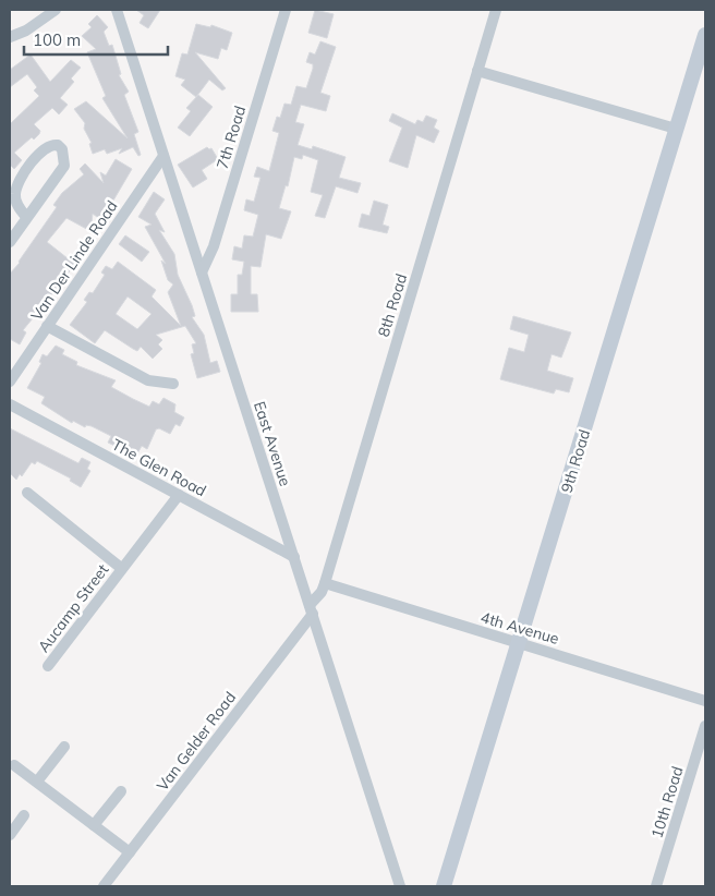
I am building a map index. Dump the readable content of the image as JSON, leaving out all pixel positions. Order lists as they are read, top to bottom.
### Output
{
  "streets": {
    "main road": ["9th Road"],
    "street": [
      "7th Road",
      "Van Der Linde Road",
      "8th Road",
      "East Avenue",
      "The Glen Road",
      "Aucamp Street",
      "4th Avenue",
      "Van Gelder Road",
      "10th Road"
    ]
  },
  "crossings": [
    ["7th Road", "East Avenue"],
    ["Van Der Linde Road", "East Avenue"],
    ["8th Road", "East Avenue"],
    ["8th Road", "4th Avenue"],
    ["8th Road", "Van Gelder Road"],
    ["East Avenue", "The Glen Road"],
    ["East Avenue", "Van Gelder Road"],
    ["9th Road", "4th Avenue"],
    ["The Glen Road", "Aucamp Street"]
  ],
  "scale_bar": "100 m"
}
